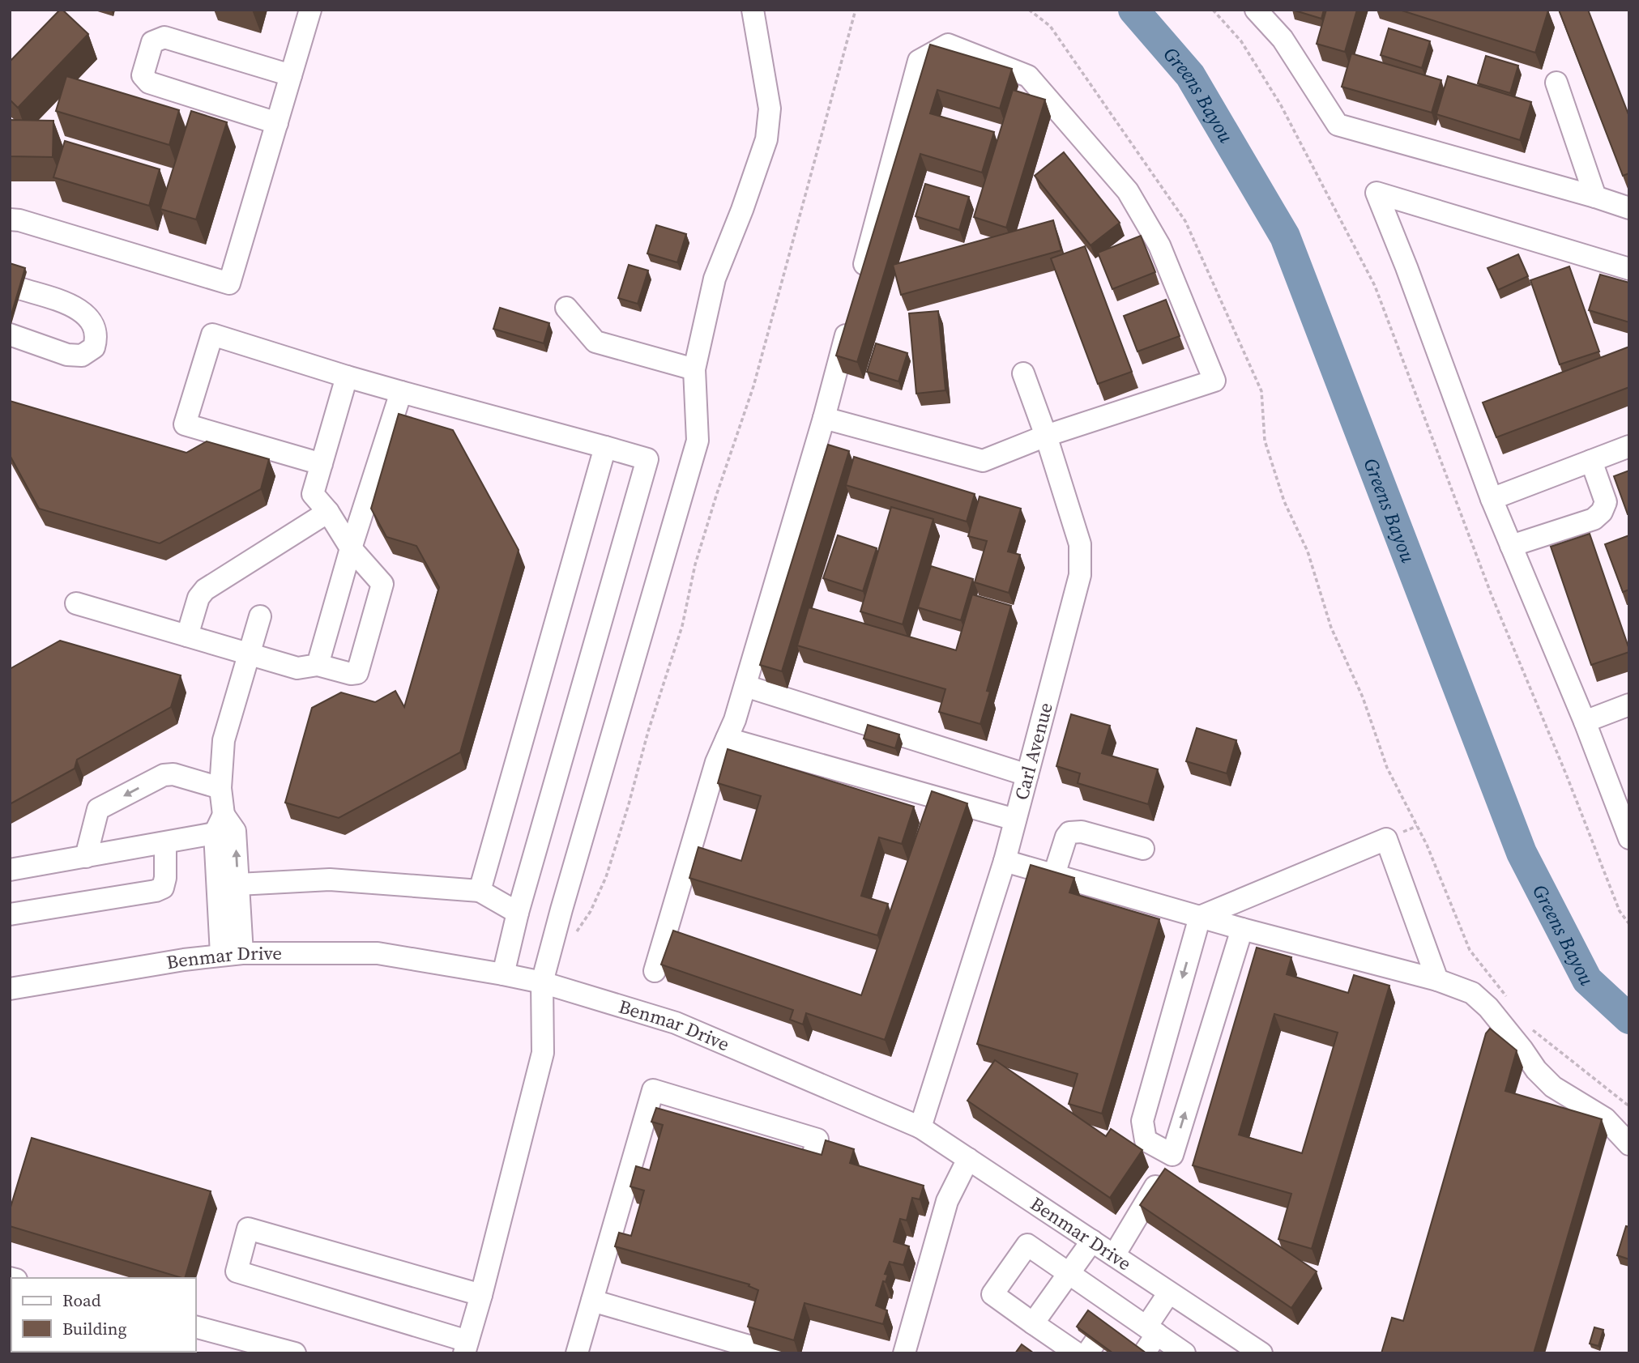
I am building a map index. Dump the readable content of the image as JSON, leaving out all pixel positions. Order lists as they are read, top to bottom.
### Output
{
  "streets": {
    "street": ["Carl Avenue", "Benmar Drive"]
  },
  "crossings": [
    ["Carl Avenue", "Benmar Drive"]
  ],
  "water": ["Greens Bayou"],
  "legend": ["Road", "Building"]
}
